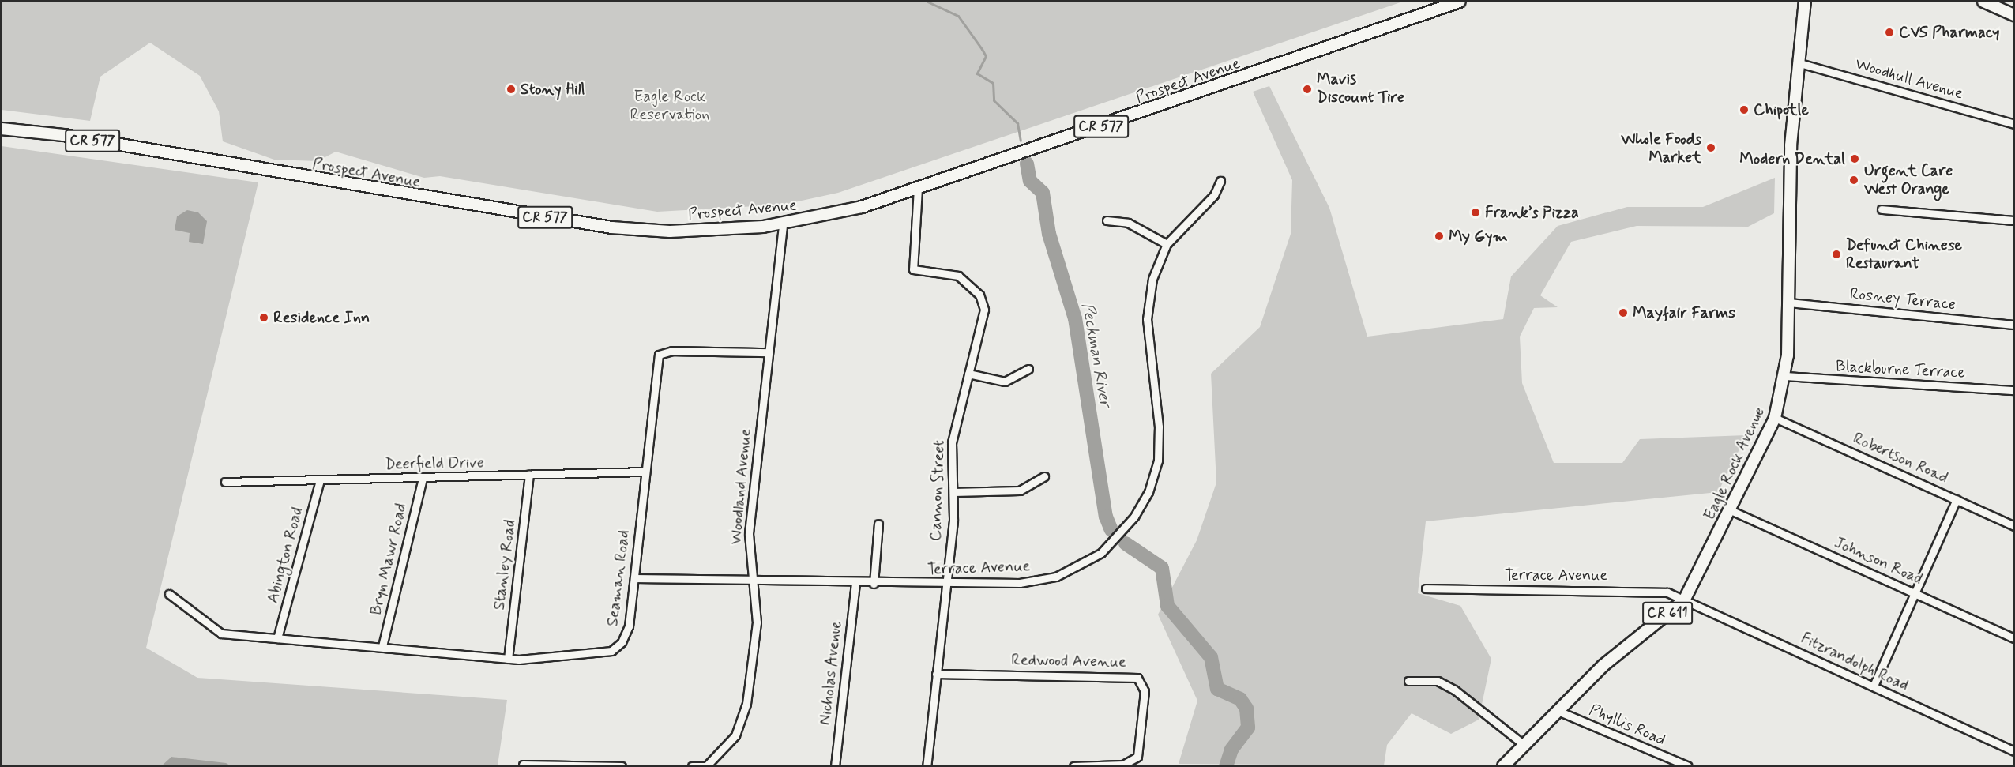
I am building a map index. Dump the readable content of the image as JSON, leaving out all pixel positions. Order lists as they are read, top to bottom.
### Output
{
  "streets": {
    "main road": [
      "Prospect Avenue",
      "CR 577",
      "Eagle Rock Avenue",
      "CR 611"
    ],
    "street": [
      "Woodhull Avenue",
      "Rosney Terrace",
      "Blackburne Terrace",
      "Robertson Road",
      "Deerfield Drive",
      "Woodland Avenue",
      "Cannon Street",
      "Abington Road",
      "Bryn Mawr Road",
      "Johnson Road",
      "Stanley Road",
      "Terrace Avenue",
      "Seaman Road",
      "Redwood Avenue",
      "Fitzrandolph Road",
      "Nicholas Avenue",
      "Phyllis Road"
    ]
  },
  "crossings": [
    ["Woodhull Avenue", "Eagle Rock Avenue"],
    ["Prospect Avenue", "Woodland Avenue"],
    ["Prospect Avenue", "Cannon Street"],
    ["Rosney Terrace", "Eagle Rock Avenue"],
    ["Blackburne Terrace", "Eagle Rock Avenue"],
    ["Robertson Road", "Eagle Rock Avenue"],
    ["Deerfield Drive", "Abington Road"],
    ["Deerfield Drive", "Bryn Mawr Road"],
    ["Deerfield Drive", "Stanley Road"],
    ["Deerfield Drive", "Seaman Road"],
    ["Eagle Rock Avenue", "Johnson Road"],
    ["Eagle Rock Avenue", "Terrace Avenue"],
    ["Eagle Rock Avenue", "Fitzrandolph Road"],
    ["Eagle Rock Avenue", "Phyllis Road"],
    ["Woodland Avenue", "Terrace Avenue"],
    ["Woodland Avenue", "Seaman Road"],
    ["Cannon Street", "Terrace Avenue"],
    ["Cannon Street", "Redwood Avenue"],
    ["Abington Road", "Seaman Road"],
    ["Bryn Mawr Road", "Seaman Road"],
    ["Stanley Road", "Seaman Road"],
    ["Terrace Avenue", "Seaman Road"],
    ["Terrace Avenue", "Fitzrandolph Road"],
    ["Terrace Avenue", "Nicholas Avenue"]
  ],
  "water": ["Peckman River"],
  "parks": ["Eagle Rock Reservation"],
  "places": [
    "CVS Pharmacy",
    "Stony Hill",
    "Mavis Discount Tire",
    "Chipotle",
    "Whole Foods Market",
    "Modern Dental",
    "Urgent Care West Orange",
    "Frank’s Pizza",
    "My Gym",
    "Defunct Chinese Restaurant",
    "Mayfair Farms",
    "Residence Inn"
  ]
}
